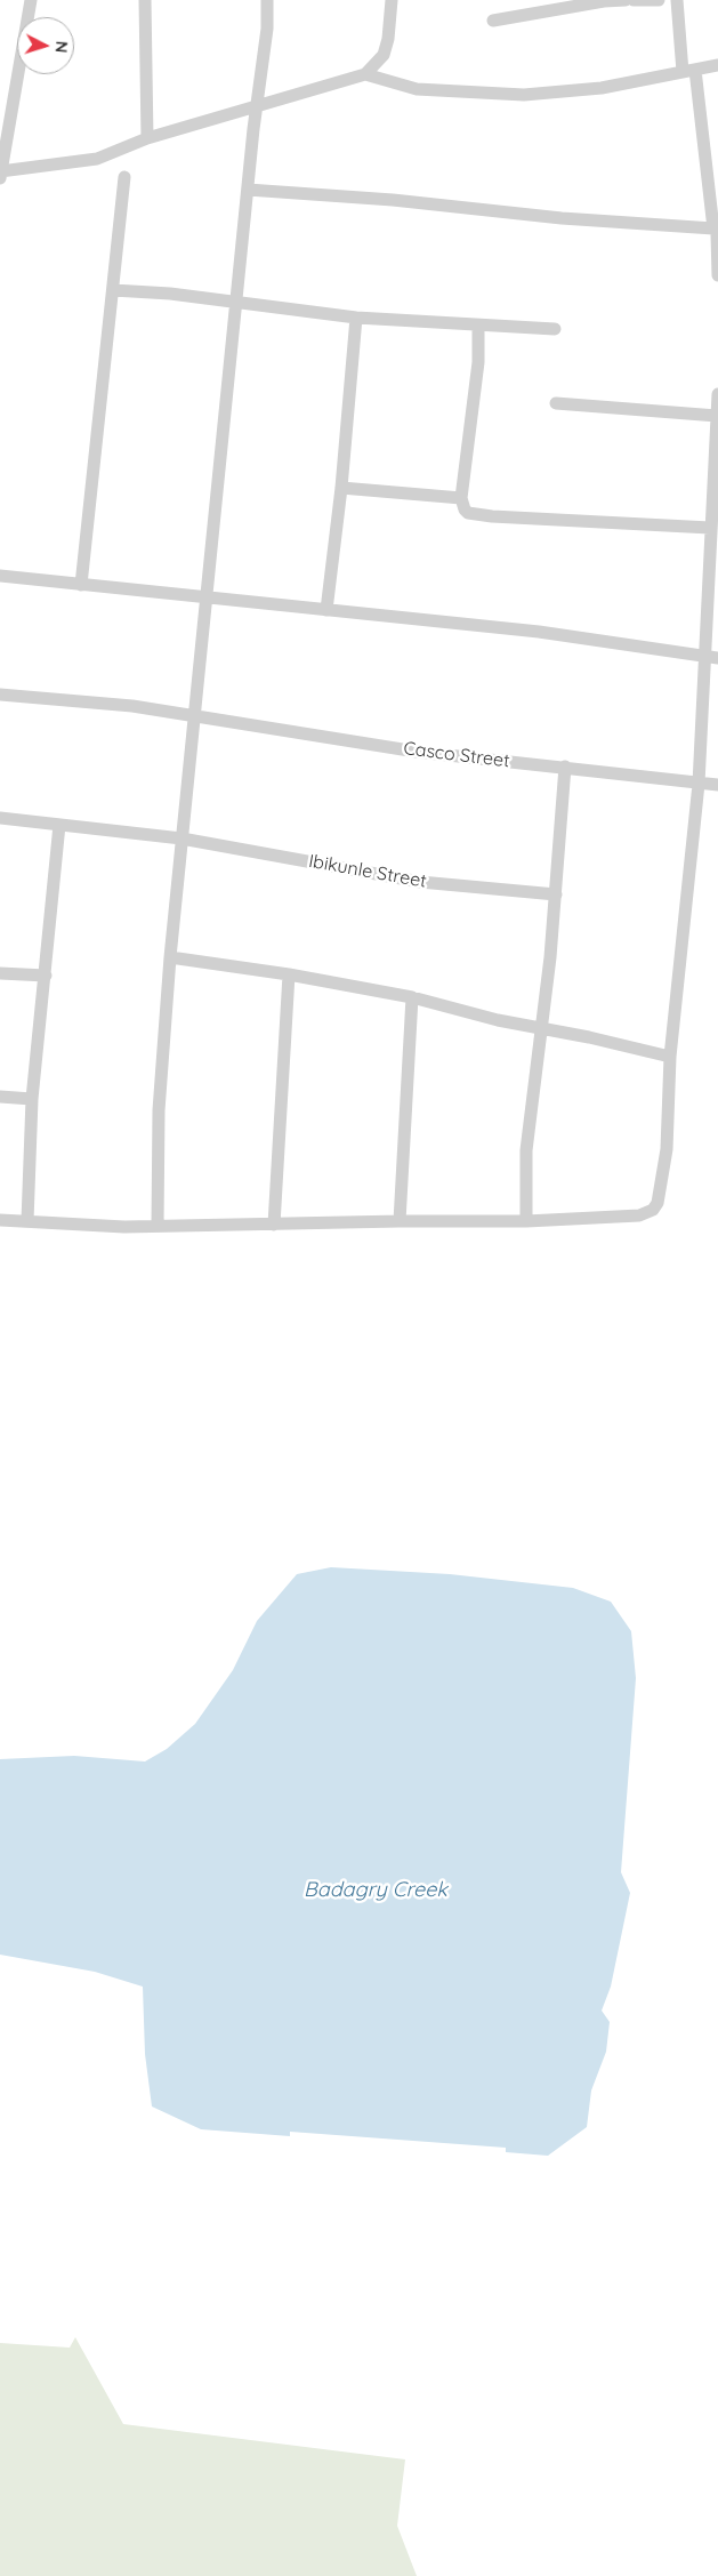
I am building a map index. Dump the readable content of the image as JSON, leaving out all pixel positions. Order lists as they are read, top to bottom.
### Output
{
  "streets": {
    "street": ["Casco Street", "Ibikunle Street"]
  },
  "water": ["Badagry Creek"],
  "north": "right"
}
